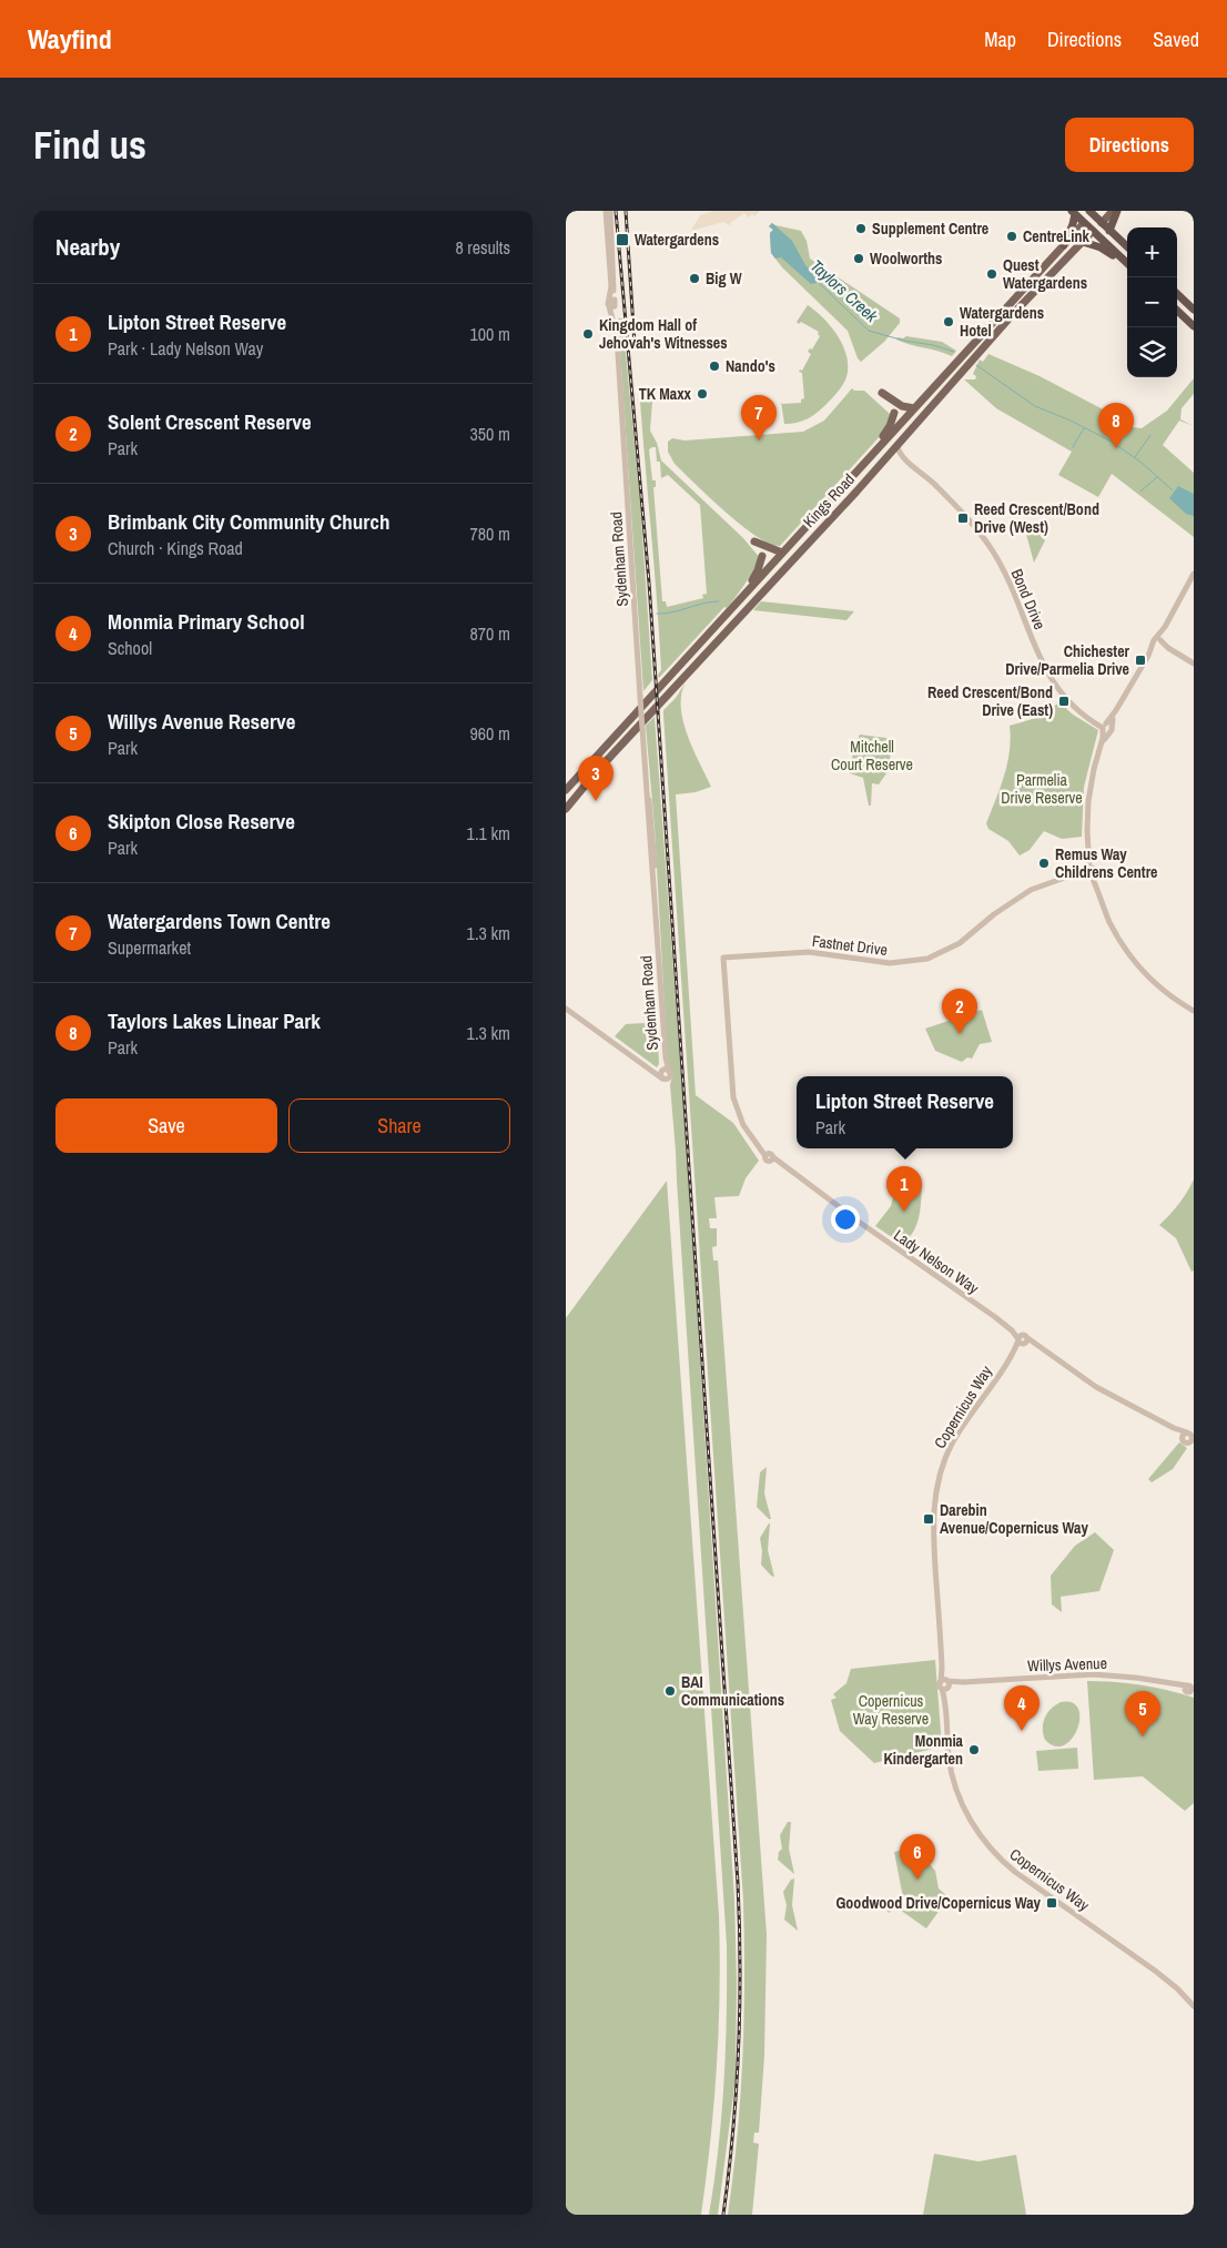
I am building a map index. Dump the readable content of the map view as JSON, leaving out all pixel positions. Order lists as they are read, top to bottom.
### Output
{
  "streets": {
    "highway": ["Kings Road"],
    "street": [
      "Sydenham Road",
      "Bond Drive",
      "Fastnet Drive",
      "Lady Nelson Way",
      "Copernicus Way",
      "Willys Avenue"
    ]
  },
  "crossings": [
    ["Fastnet Drive", "Lady Nelson Way"],
    ["Lady Nelson Way", "Copernicus Way"],
    ["Copernicus Way", "Willys Avenue"]
  ],
  "water": ["Taylors Creek"],
  "parks": ["Mitchell Court Reserve", "Parmelia Drive Reserve", "Copernicus Way Reserve"],
  "places": {
    "other": [
      "Supplement Centre",
      "CentreLink",
      "Woolworths",
      "Quest Watergardens",
      "Big W",
      "Watergardens Hotel",
      "Kingdom Hall of Jehovah's Witnesses",
      "Nando's",
      "TK Maxx",
      "Remus Way Childrens Centre",
      "BAI Communications",
      "Monmia Kindergarten"
    ],
    "transit": [
      "Watergardens",
      "Reed Crescent/Bond Drive (West)",
      "Chichester Drive/Parmelia Drive",
      "Reed Crescent/Bond Drive (East)",
      "Darebin Avenue/Copernicus Way",
      "Goodwood Drive/Copernicus Way"
    ]
  },
  "page": {
    "header": "Wayfind",
    "nav": ["Map", "Directions", "Saved"],
    "buttons": [
      "Directions",
      ["Save", "Share"]
    ],
    "title": "Find us",
    "heading": ["Nearby", "8 results"],
    "map_buttons": ["+", "−"],
    "list": [
      {
        "mark": "1",
        "name": "Lipton Street Reserve",
        "note": "Park · Lady Nelson Way",
        "value": "100 m"
      },
      {
        "mark": "2",
        "name": "Solent Crescent Reserve",
        "note": "Park",
        "value": "350 m"
      },
      {
        "mark": "3",
        "name": "Brimbank City Community Church",
        "note": "Church · Kings Road",
        "value": "780 m"
      },
      {
        "mark": "4",
        "name": "Monmia Primary School",
        "note": "School",
        "value": "870 m"
      },
      {
        "mark": "5",
        "name": "Willys Avenue Reserve",
        "note": "Park",
        "value": "960 m"
      },
      {
        "mark": "6",
        "name": "Skipton Close Reserve",
        "note": "Park",
        "value": "1.1 km"
      },
      {
        "mark": "7",
        "name": "Watergardens Town Centre",
        "note": "Supermarket",
        "value": "1.3 km"
      },
      {
        "mark": "8",
        "name": "Taylors Lakes Linear Park",
        "note": "Park",
        "value": "1.3 km"
      }
    ],
    "pins": [
      "7",
      "8",
      "3",
      "2",
      "1",
      "4",
      "5",
      "6"
    ],
    "popup": ["Lipton Street Reserve", "Park"]
  }
}
